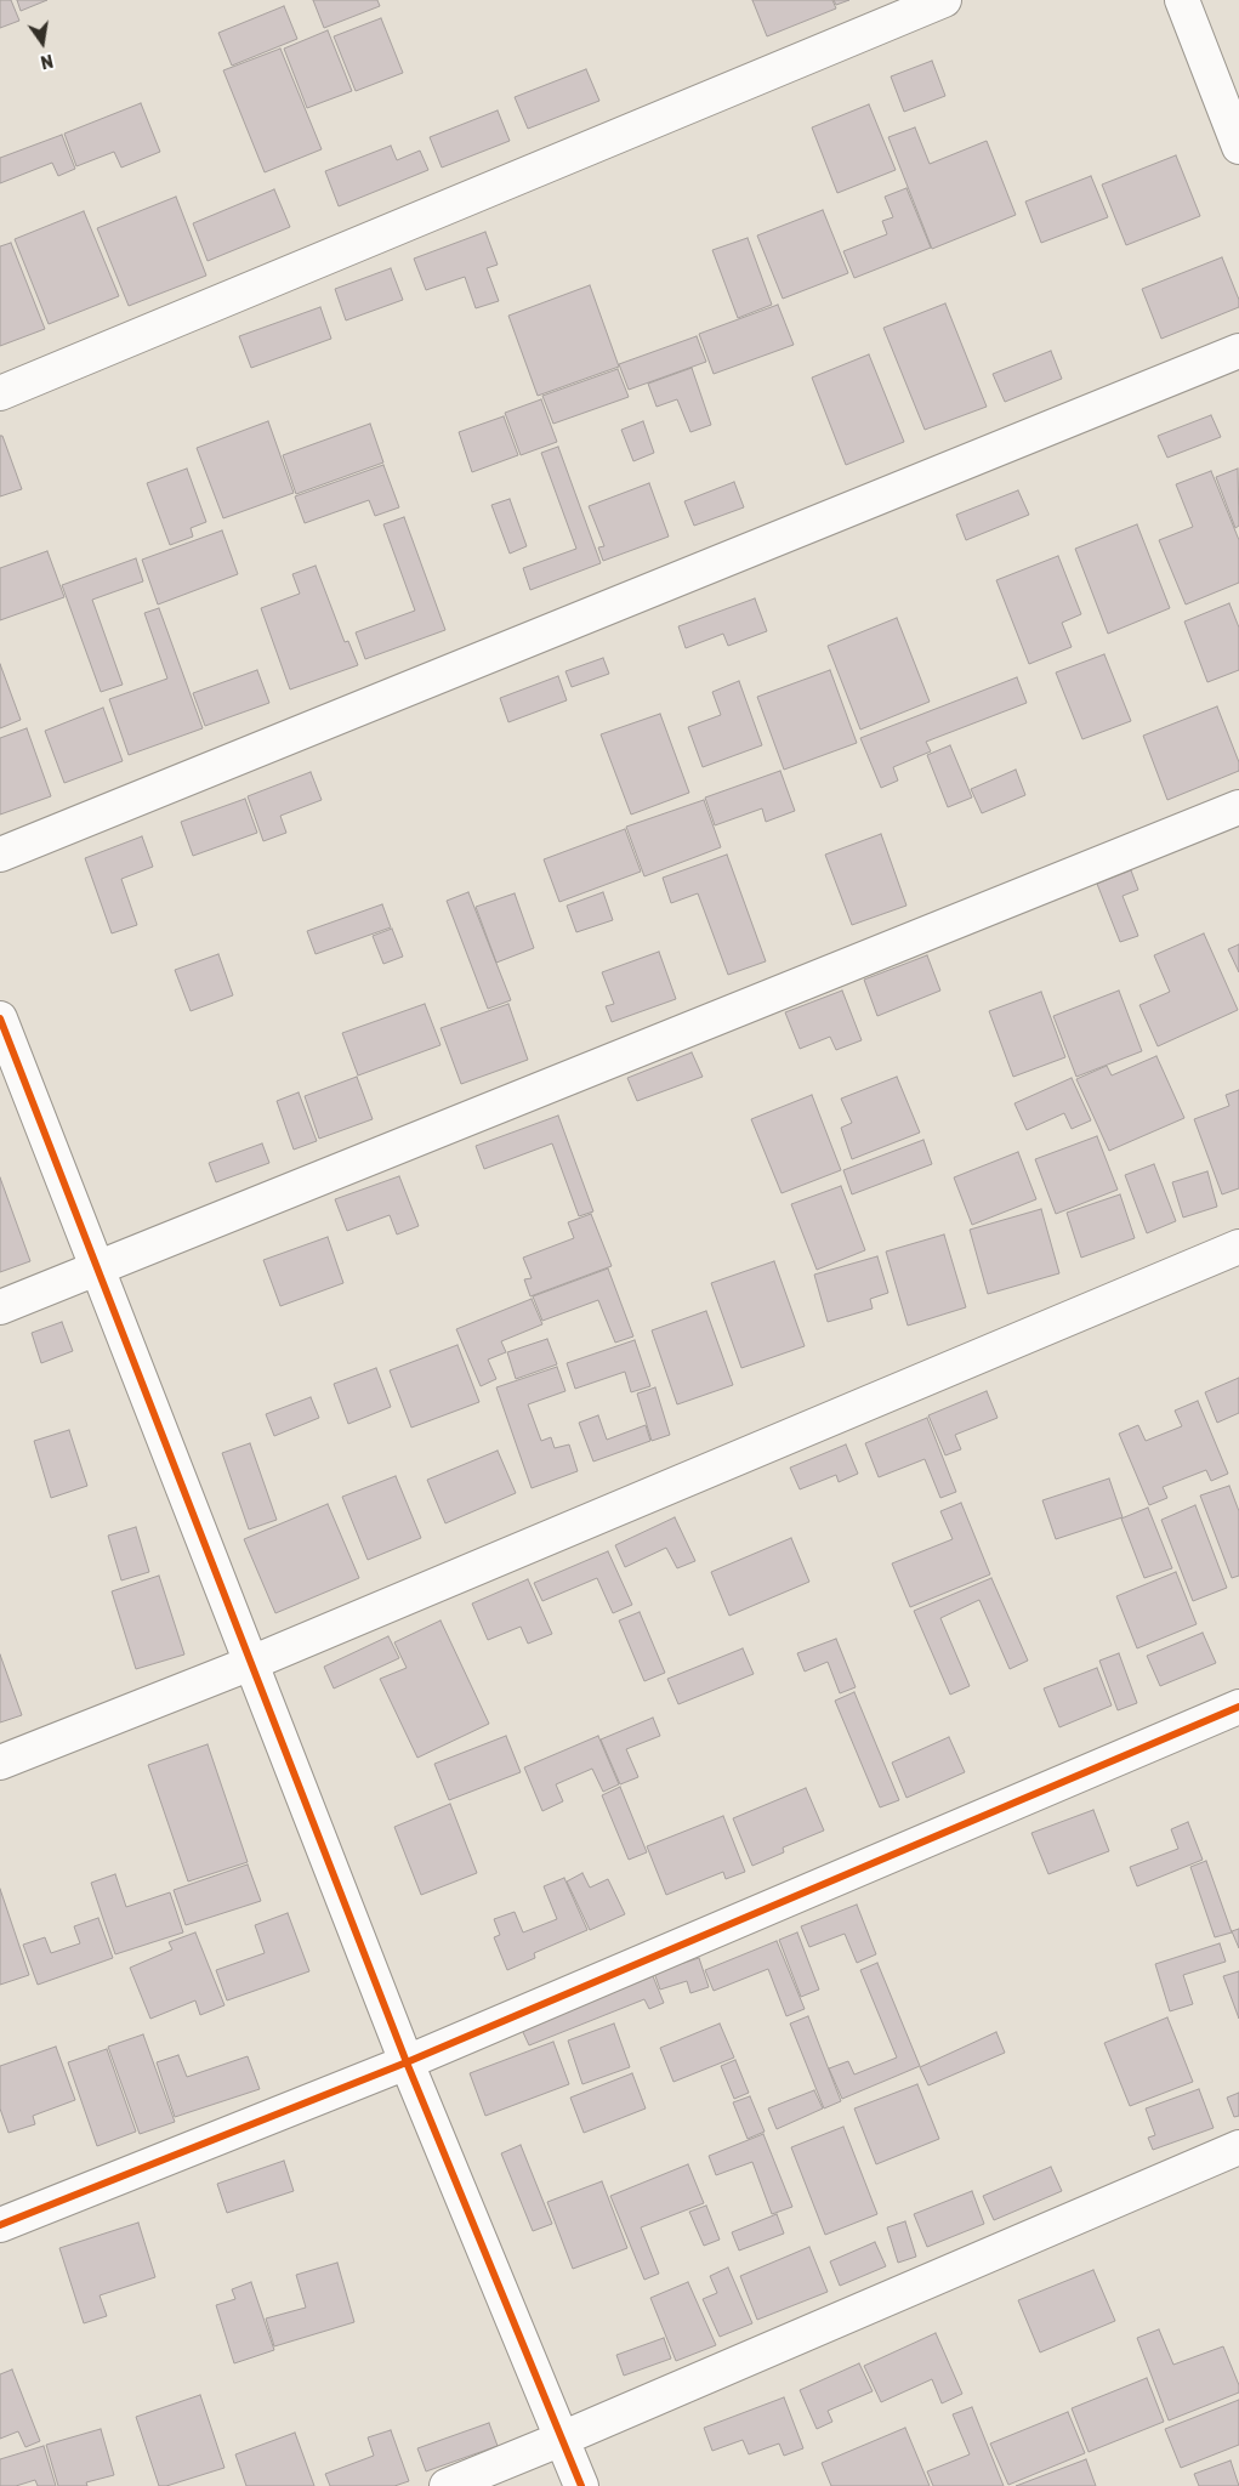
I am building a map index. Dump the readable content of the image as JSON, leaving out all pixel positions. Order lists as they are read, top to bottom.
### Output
{
  "north": "bottom"
}
